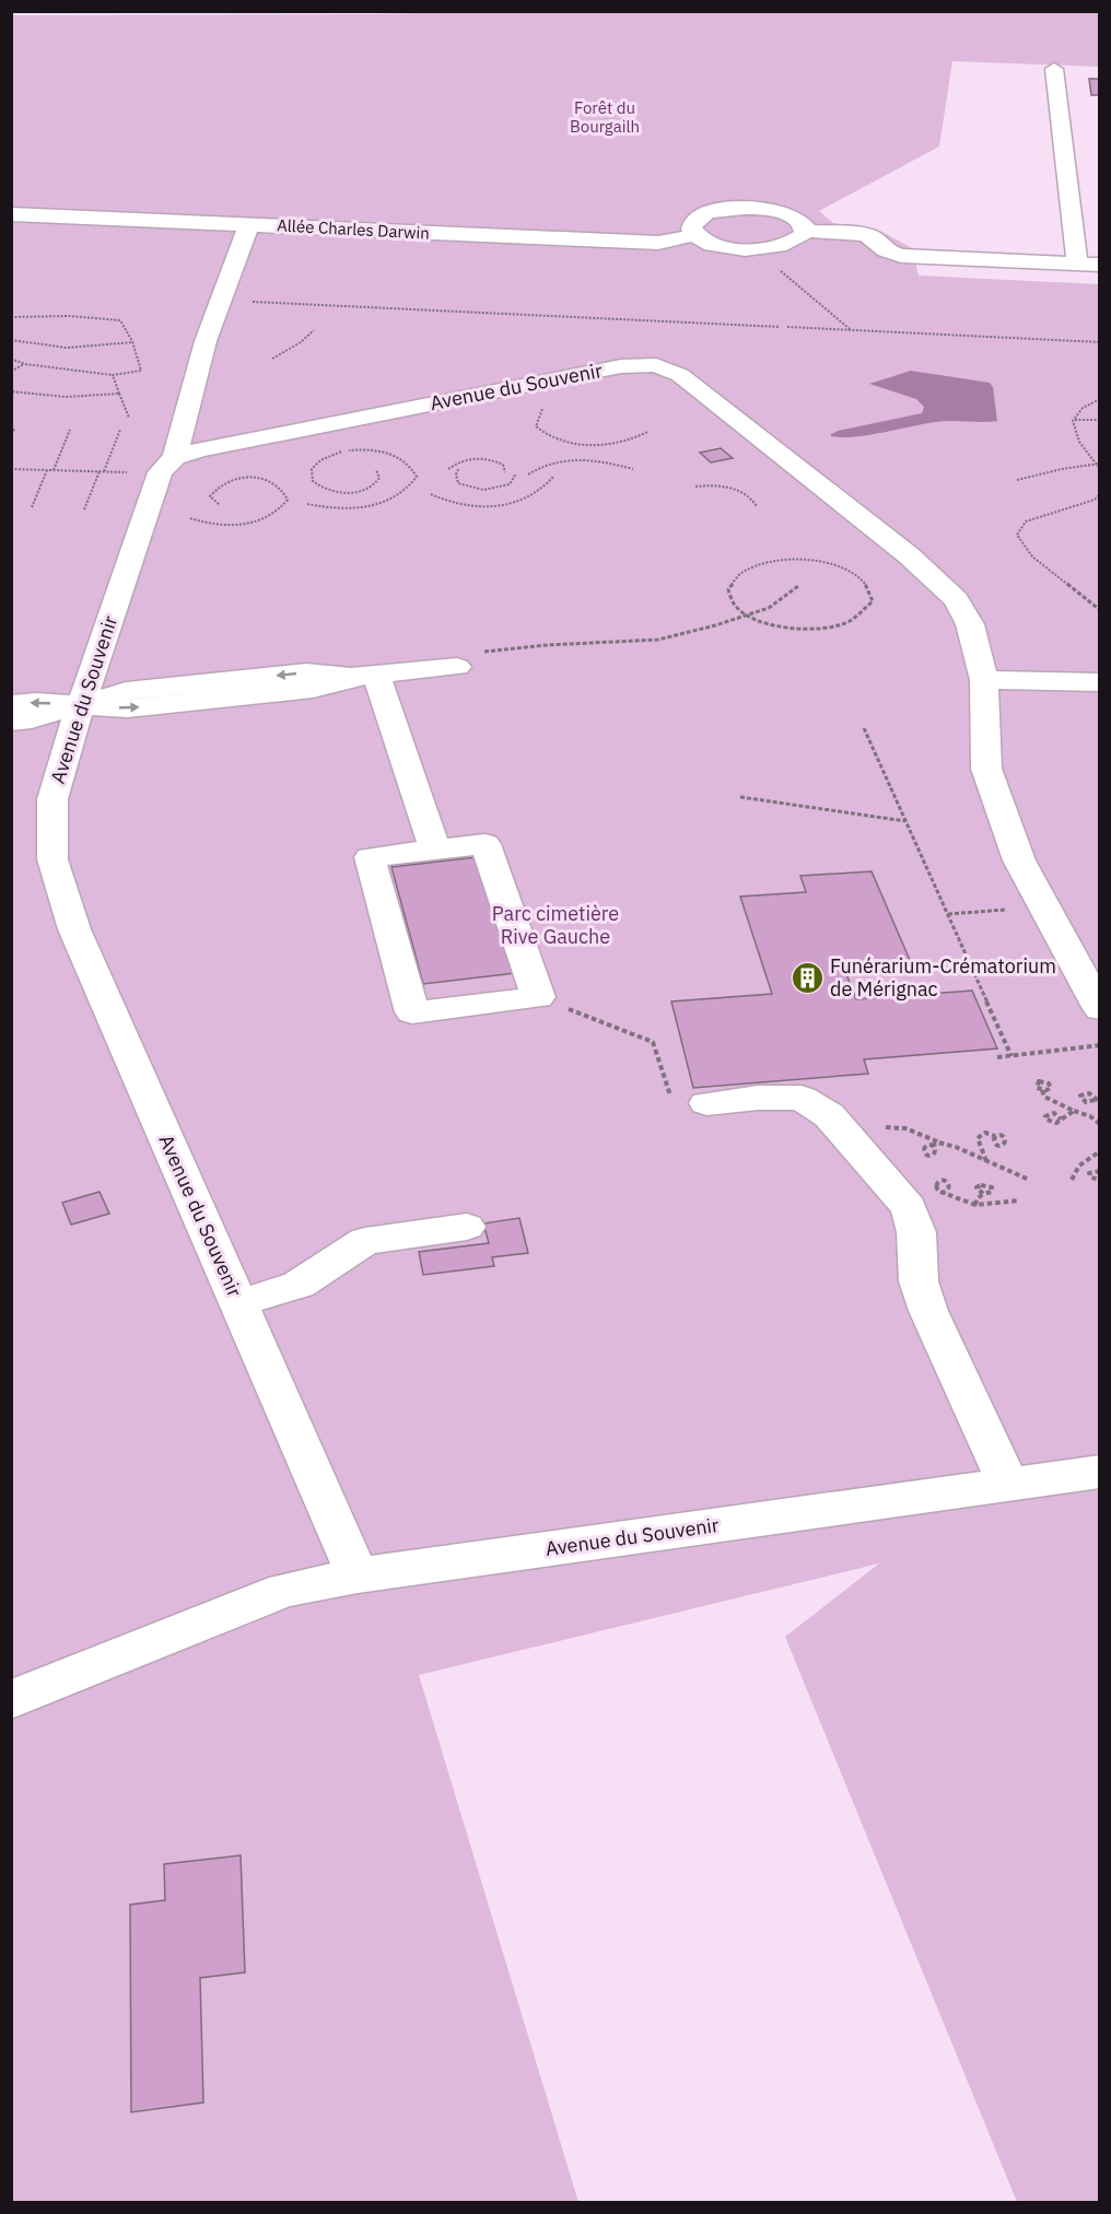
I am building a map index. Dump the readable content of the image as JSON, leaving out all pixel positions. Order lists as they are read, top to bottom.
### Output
{
  "streets": {
    "street": ["Allée Charles Darwin", "Avenue du Souvenir"]
  },
  "parks": ["Forêt du Bourgailh", "Parc cimetière Rive Gauche"],
  "places": {
    "building": ["Funérarium-Crématorium de Mérignac"]
  }
}
